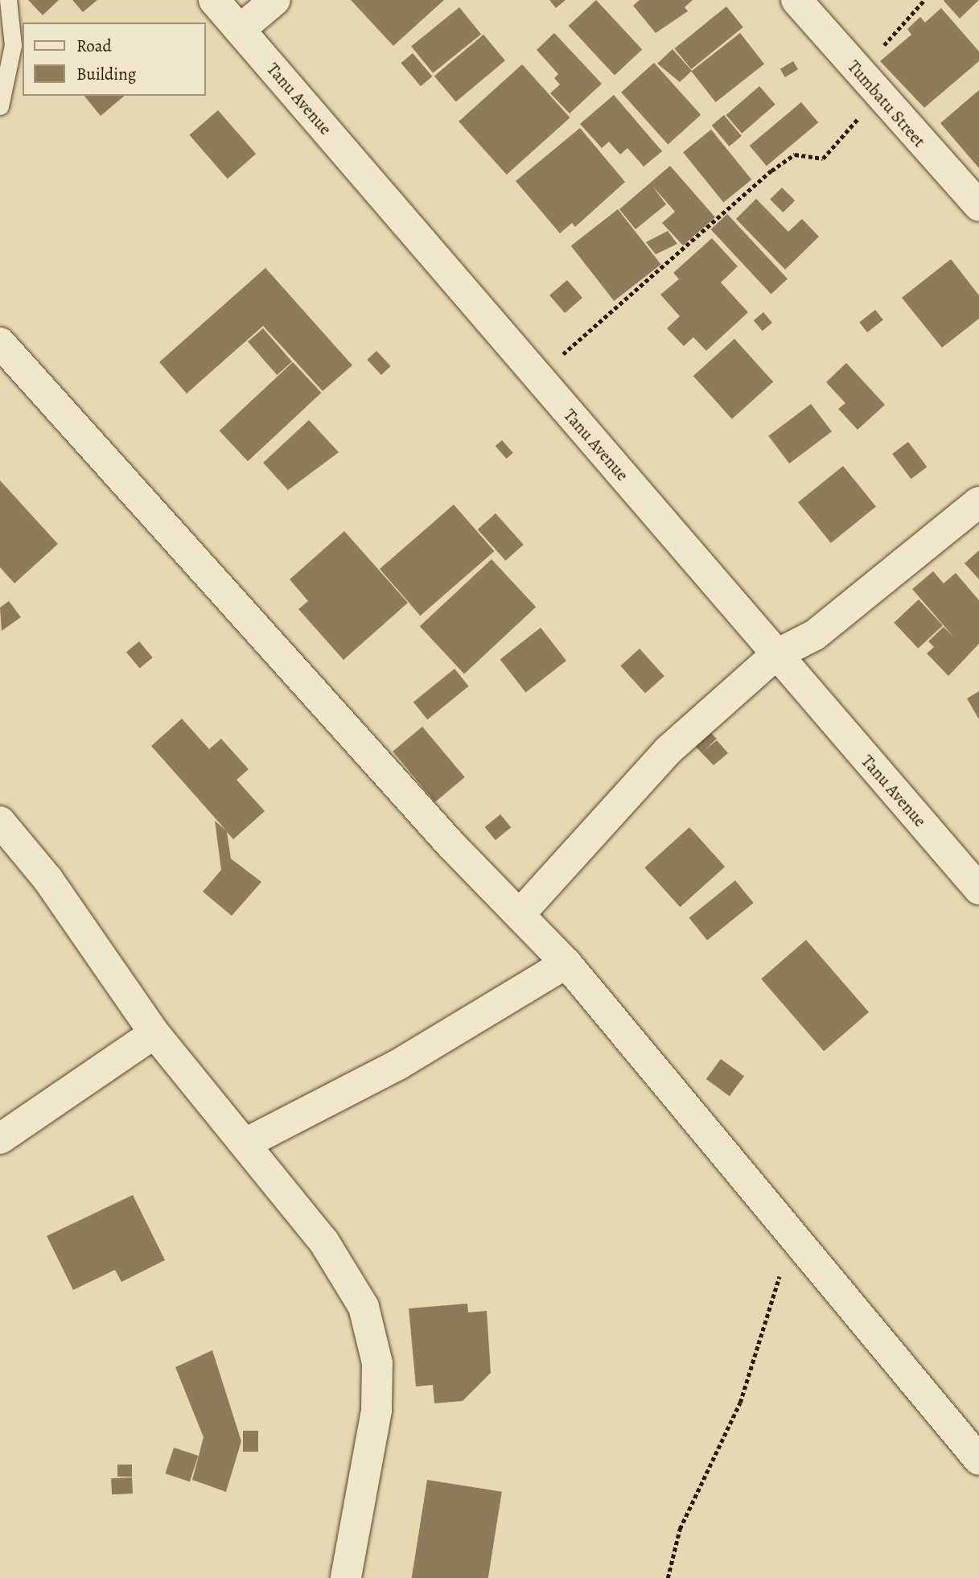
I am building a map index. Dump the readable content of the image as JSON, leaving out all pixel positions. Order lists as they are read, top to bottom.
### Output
{
  "streets": {
    "street": ["Tanu Avenue", "Tumbatu Street"]
  },
  "legend": ["Road", "Building"]
}
